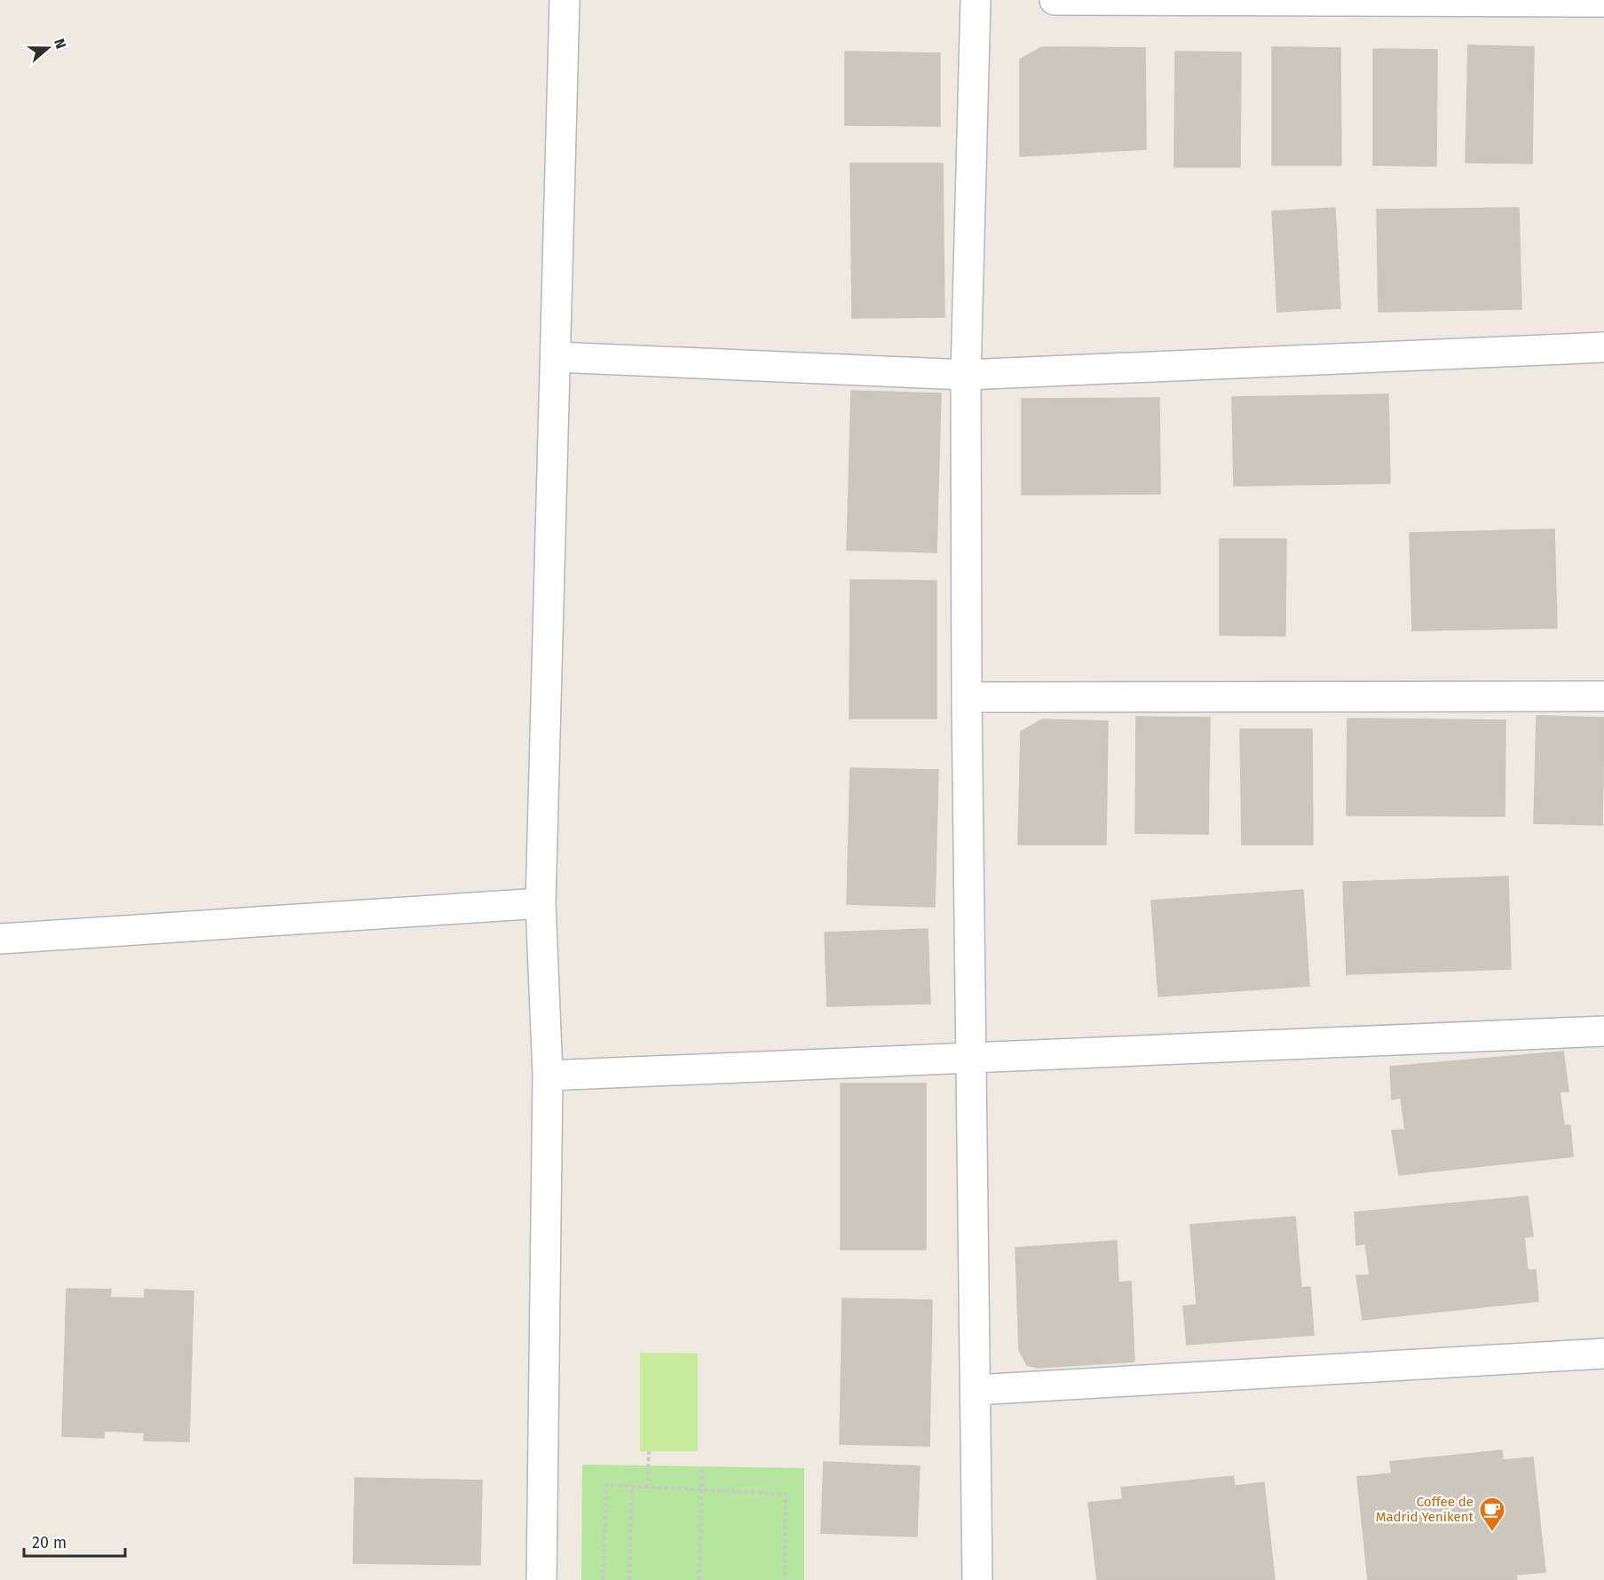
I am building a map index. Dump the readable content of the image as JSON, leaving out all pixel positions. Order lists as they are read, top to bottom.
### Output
{
  "places": {
    "cafe": ["Coffee de Madrid Yenikent"]
  },
  "scale_bar": "20 m",
  "north": "right"
}
